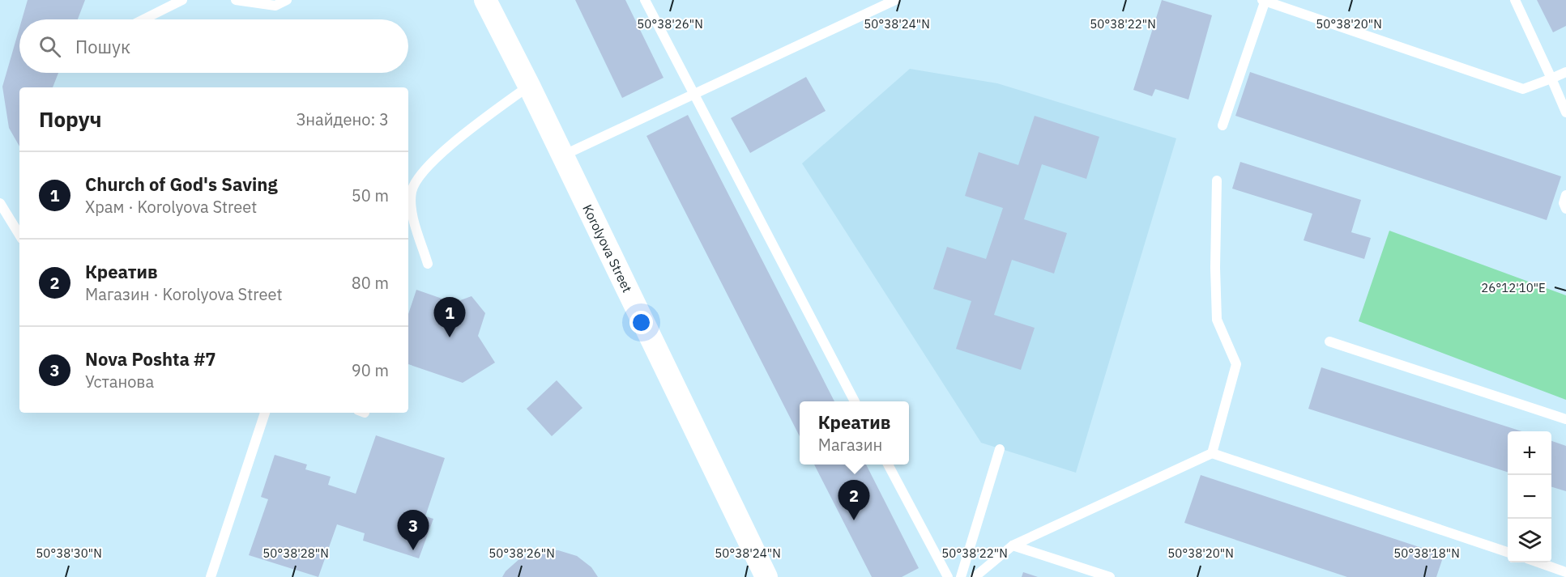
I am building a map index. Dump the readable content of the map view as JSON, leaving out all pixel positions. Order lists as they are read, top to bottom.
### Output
{
  "streets": {
    "street": ["Korolyova Street"]
  },
  "page": {
    "search": "Пошук",
    "heading": ["Поруч", "Знайдено: 3"],
    "list": [
      {
        "mark": "1",
        "name": "Church of God's Saving",
        "note": "Храм · Korolyova Street",
        "value": "50 m"
      },
      {
        "mark": "2",
        "name": "Креатив",
        "note": "Магазин · Korolyova Street",
        "value": "80 m"
      },
      {
        "mark": "3",
        "name": "Nova Poshta #7",
        "note": "Установа",
        "value": "90 m"
      }
    ],
    "pins": ["1", "2", "3"],
    "popup": ["Креатив", "Магазин"],
    "map_buttons": ["+", "−"]
  },
  "coordinates": [
    "50°38'26\"N",
    "50°38'24\"N",
    "50°38'22\"N",
    "50°38'20\"N",
    "26°12'10\"E",
    "50°38'30\"N",
    "50°38'28\"N",
    "50°38'18\"N"
  ]
}
